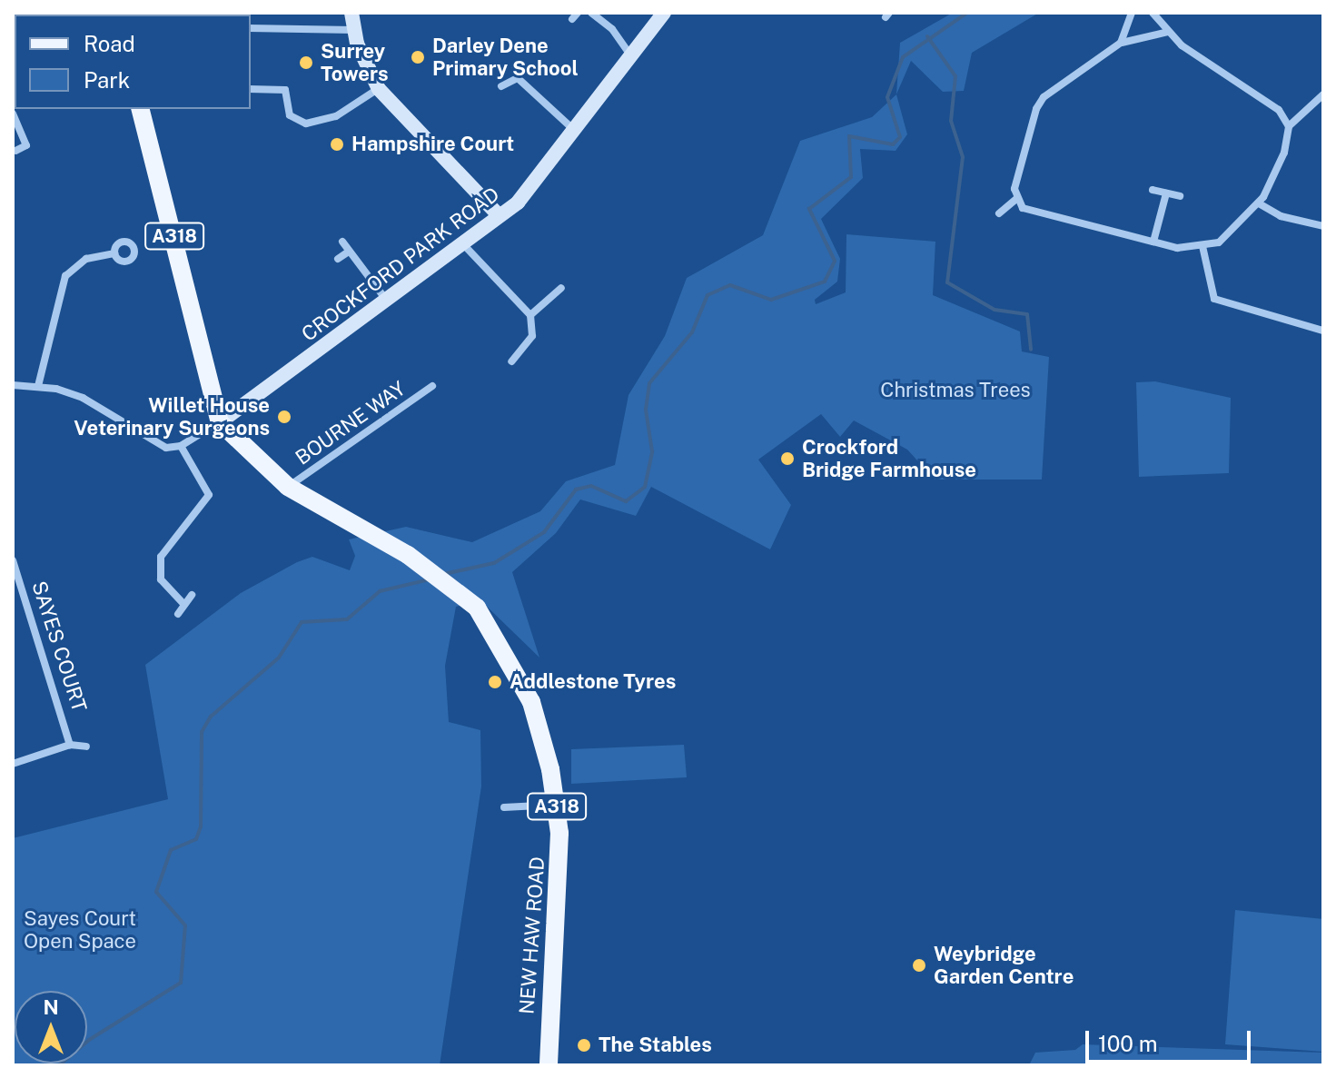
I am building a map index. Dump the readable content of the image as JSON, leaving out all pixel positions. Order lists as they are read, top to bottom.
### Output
{
  "streets": {
    "main road": ["A318", "NEW HAW ROAD"],
    "street": ["CROCKFORD PARK ROAD", "BOURNE WAY", "SAYES COURT"]
  },
  "crossings": [
    ["A318", "CROCKFORD PARK ROAD"],
    ["A318", "BOURNE WAY"],
    ["A318", "NEW HAW ROAD"],
    ["BOURNE WAY", "NEW HAW ROAD"]
  ],
  "parks": ["Christmas Trees", "Sayes Court Open Space"],
  "places": [
    "Darley Dene Primary School",
    "Surrey Towers",
    "Hampshire Court",
    "Willet House Veterinary Surgeons",
    "Crockford Bridge Farmhouse",
    "Addlestone Tyres",
    "Weybridge Garden Centre",
    "The Stables"
  ],
  "legend": ["Road", "Park"],
  "scale_bar": "100 m",
  "north": "top"
}
